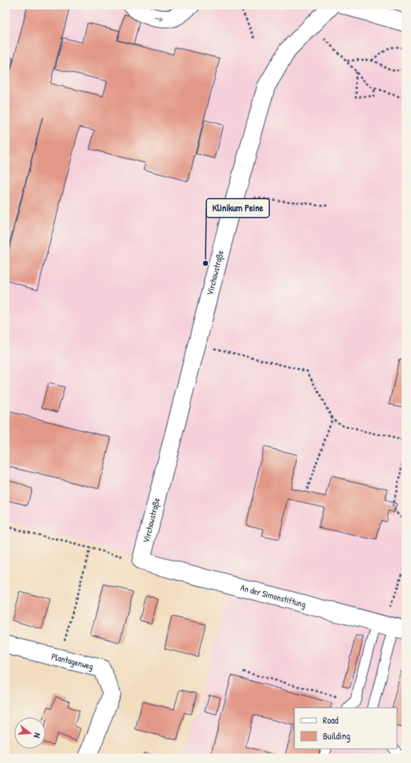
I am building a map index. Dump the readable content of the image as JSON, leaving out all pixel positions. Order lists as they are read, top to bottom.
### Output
{
  "streets": {
    "street": ["Virchowstraße", "An der Simonstiftung", "Plantagenweg"]
  },
  "crossings": [
    ["Virchowstraße", "An der Simonstiftung"]
  ],
  "places": ["Klinikum Peine"],
  "legend": ["Road", "Building"],
  "north": "right"
}
